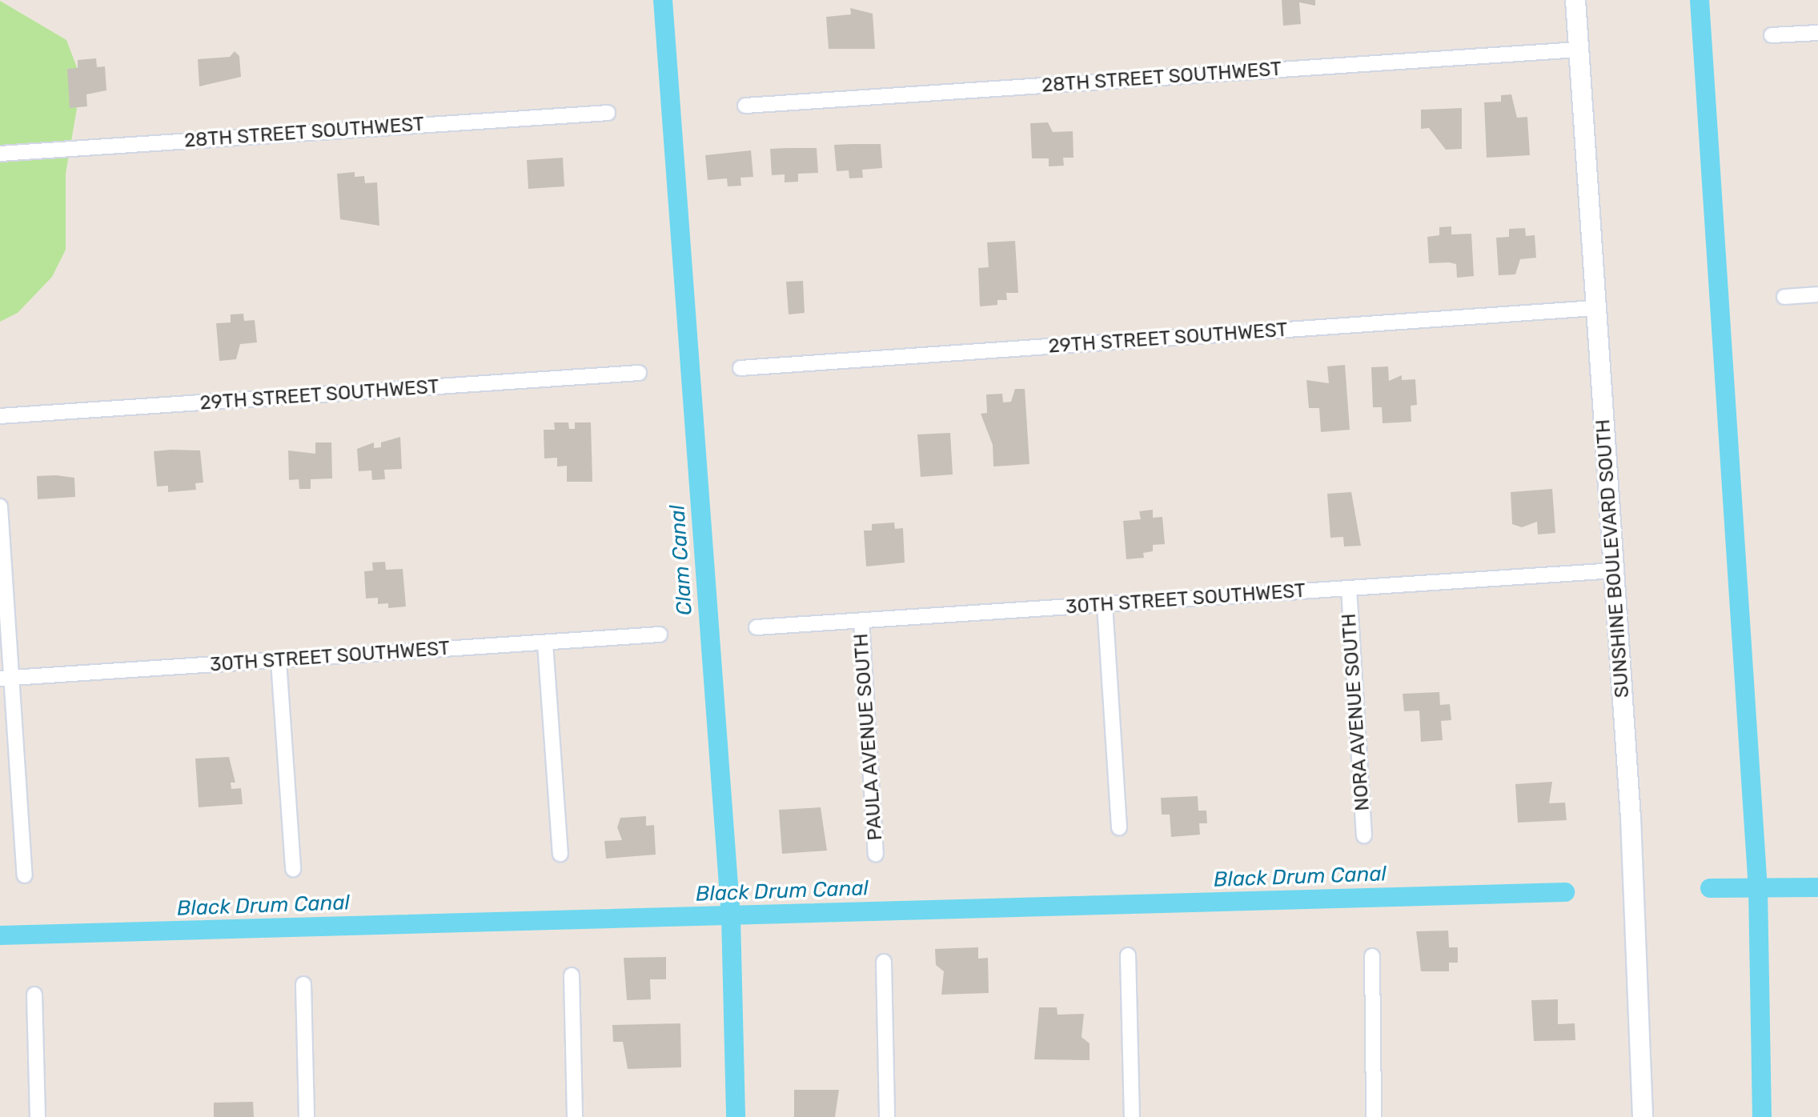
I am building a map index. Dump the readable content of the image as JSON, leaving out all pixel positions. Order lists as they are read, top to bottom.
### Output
{
  "streets": {
    "street": [
      "28TH STREET SOUTHWEST",
      "29TH STREET SOUTHWEST",
      "SUNSHINE BOULEVARD SOUTH",
      "30TH STREET SOUTHWEST",
      "NORA AVENUE SOUTH",
      "PAULA AVENUE SOUTH"
    ]
  },
  "crossings": [
    ["28TH STREET SOUTHWEST", "SUNSHINE BOULEVARD SOUTH"],
    ["29TH STREET SOUTHWEST", "SUNSHINE BOULEVARD SOUTH"],
    ["SUNSHINE BOULEVARD SOUTH", "30TH STREET SOUTHWEST"],
    ["30TH STREET SOUTHWEST", "NORA AVENUE SOUTH"],
    ["30TH STREET SOUTHWEST", "PAULA AVENUE SOUTH"]
  ],
  "water": ["Clam Canal", "Black Drum Canal"]
}
